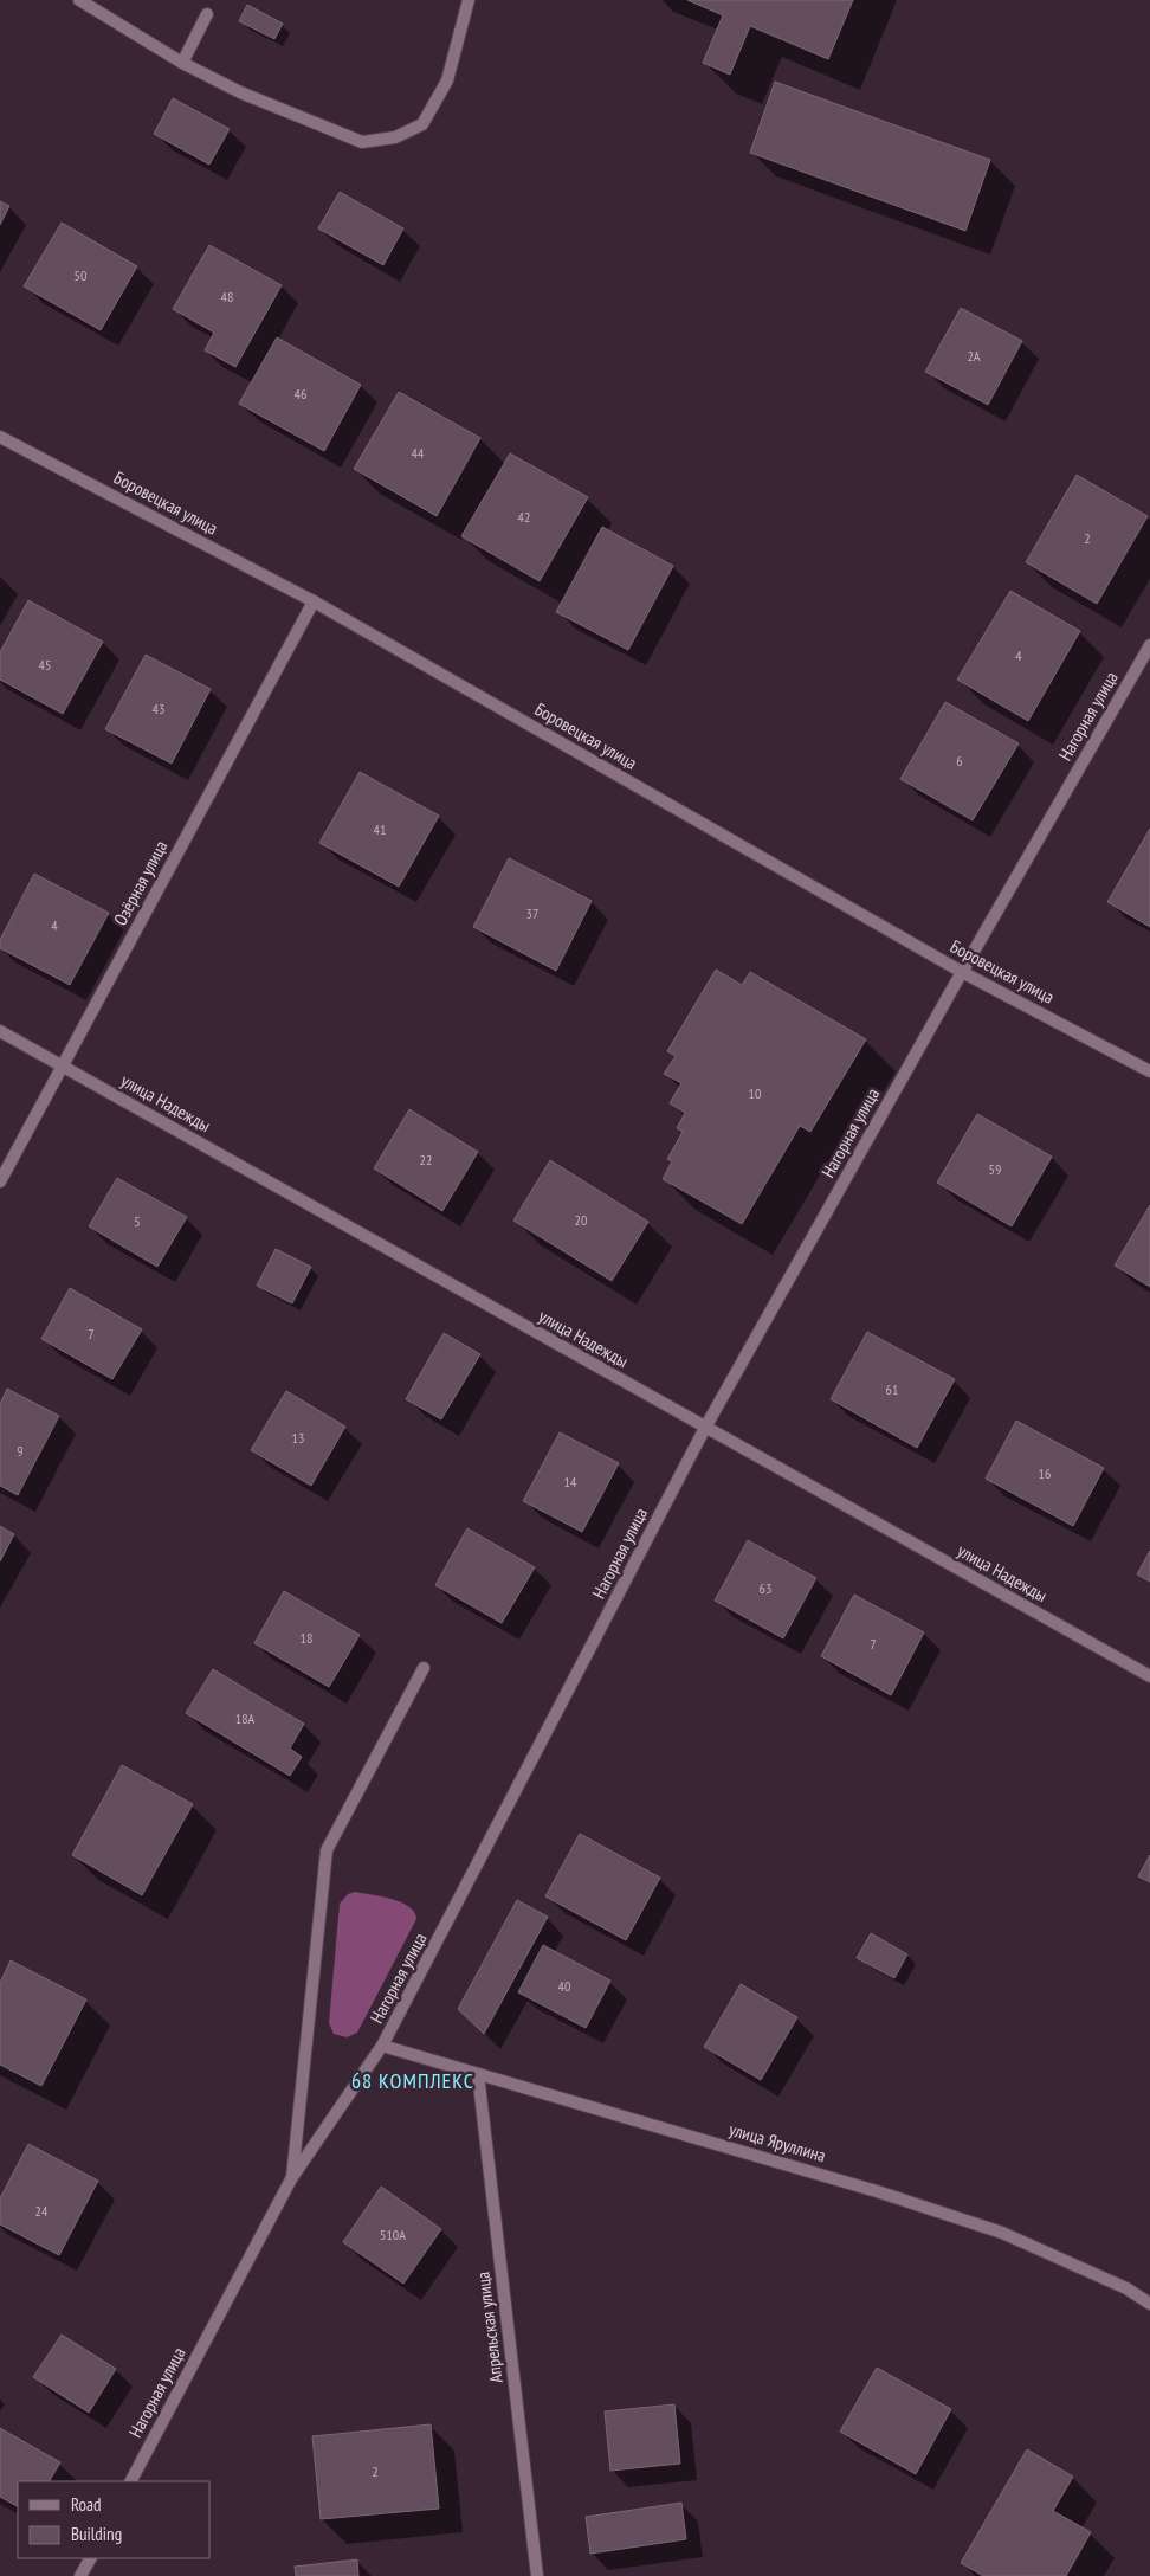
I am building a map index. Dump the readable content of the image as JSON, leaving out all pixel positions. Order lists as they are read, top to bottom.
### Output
{
  "streets": {
    "street": [
      "Боровецкая улица",
      "Нагорная улица",
      "Озёрная улица",
      "улица Надежды",
      "улица Яруллина",
      "Апрельская улица"
    ]
  },
  "crossings": [
    ["Боровецкая улица", "Нагорная улица"],
    ["Боровецкая улица", "Озёрная улица"],
    ["Нагорная улица", "улица Надежды"],
    ["Нагорная улица", "улица Яруллина"],
    ["Озёрная улица", "улица Надежды"],
    ["улица Яруллина", "Апрельская улица"]
  ],
  "districts": ["68 КОМПЛЕКС"],
  "house_numbers": [
    "50",
    "48",
    "2А",
    "46",
    "44",
    "42",
    "2",
    "4",
    "45",
    "43",
    "6",
    "41",
    "37",
    "4",
    "10",
    "22",
    "59",
    "20",
    "5",
    "7",
    "61",
    "13",
    "9",
    "16",
    "14",
    "63",
    "18",
    "7",
    "18А",
    "40",
    "24",
    "510А",
    "2"
  ],
  "legend": ["Road", "Building"]
}
